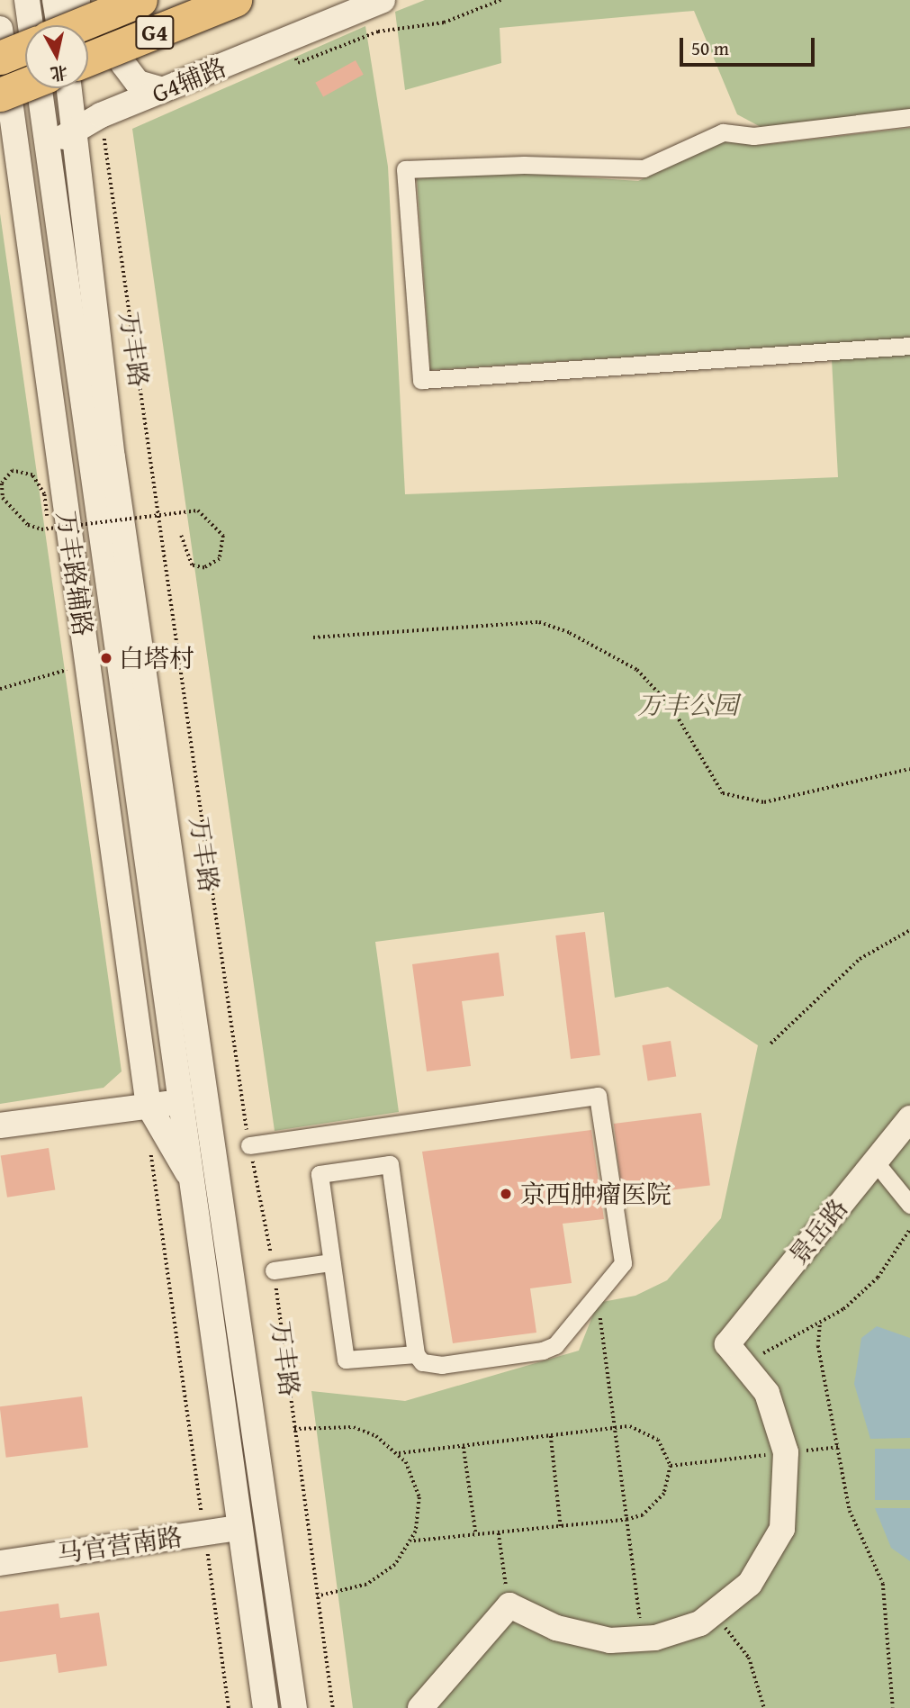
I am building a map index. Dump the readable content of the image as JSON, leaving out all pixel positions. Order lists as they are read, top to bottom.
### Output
{
  "streets": {
    "highway": ["G4"],
    "main road": [
      "G4辅路",
      "万丰路",
      "万丰路辅路",
      "景岳路",
      "马官营南路"
    ]
  },
  "crossings": [
    ["G4辅路", "万丰路"],
    ["G4辅路", "万丰路辅路"]
  ],
  "parks": ["万丰公园"],
  "places": ["白塔村", "京西肿瘤医院"],
  "scale_bar": "50 m",
  "north": "bottom"
}
